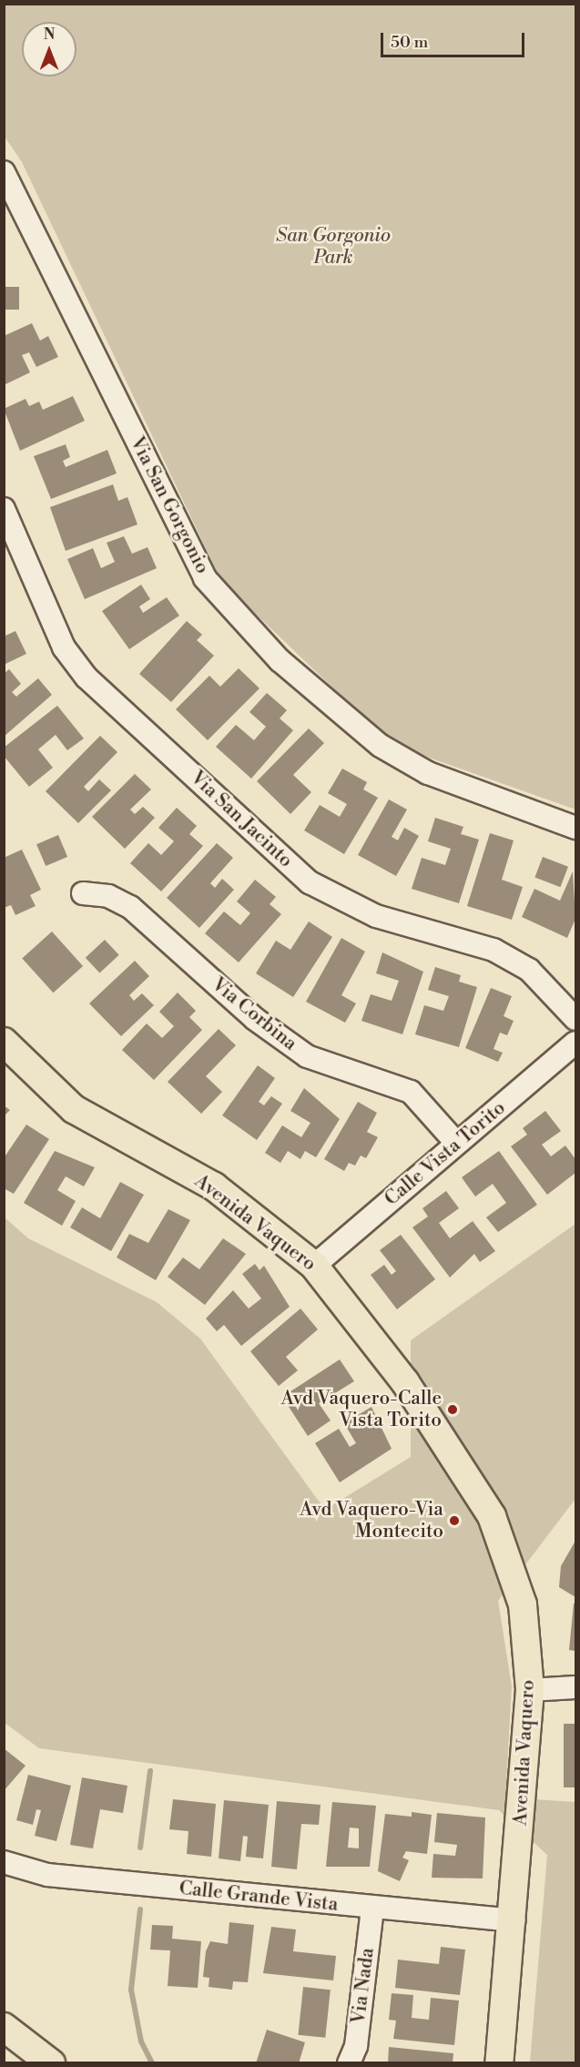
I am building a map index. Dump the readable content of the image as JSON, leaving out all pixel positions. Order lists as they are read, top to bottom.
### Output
{
  "streets": {
    "main road": ["Avenida Vaquero"],
    "street": [
      "Via San Gorgonio",
      "Via San Jacinto",
      "Via Corbina",
      "Calle Vista Torito",
      "Calle Grande Vista",
      "Via Nada"
    ]
  },
  "crossings": [
    ["Via Corbina", "Calle Vista Torito"],
    ["Calle Vista Torito", "Avenida Vaquero"],
    ["Avenida Vaquero", "Calle Grande Vista"],
    ["Calle Grande Vista", "Via Nada"]
  ],
  "parks": ["San Gorgonio Park"],
  "places": ["Avd Vaquero-Calle Vista Torito", "Avd Vaquero-Via Montecito"],
  "scale_bar": "50 m",
  "north": "top"
}
